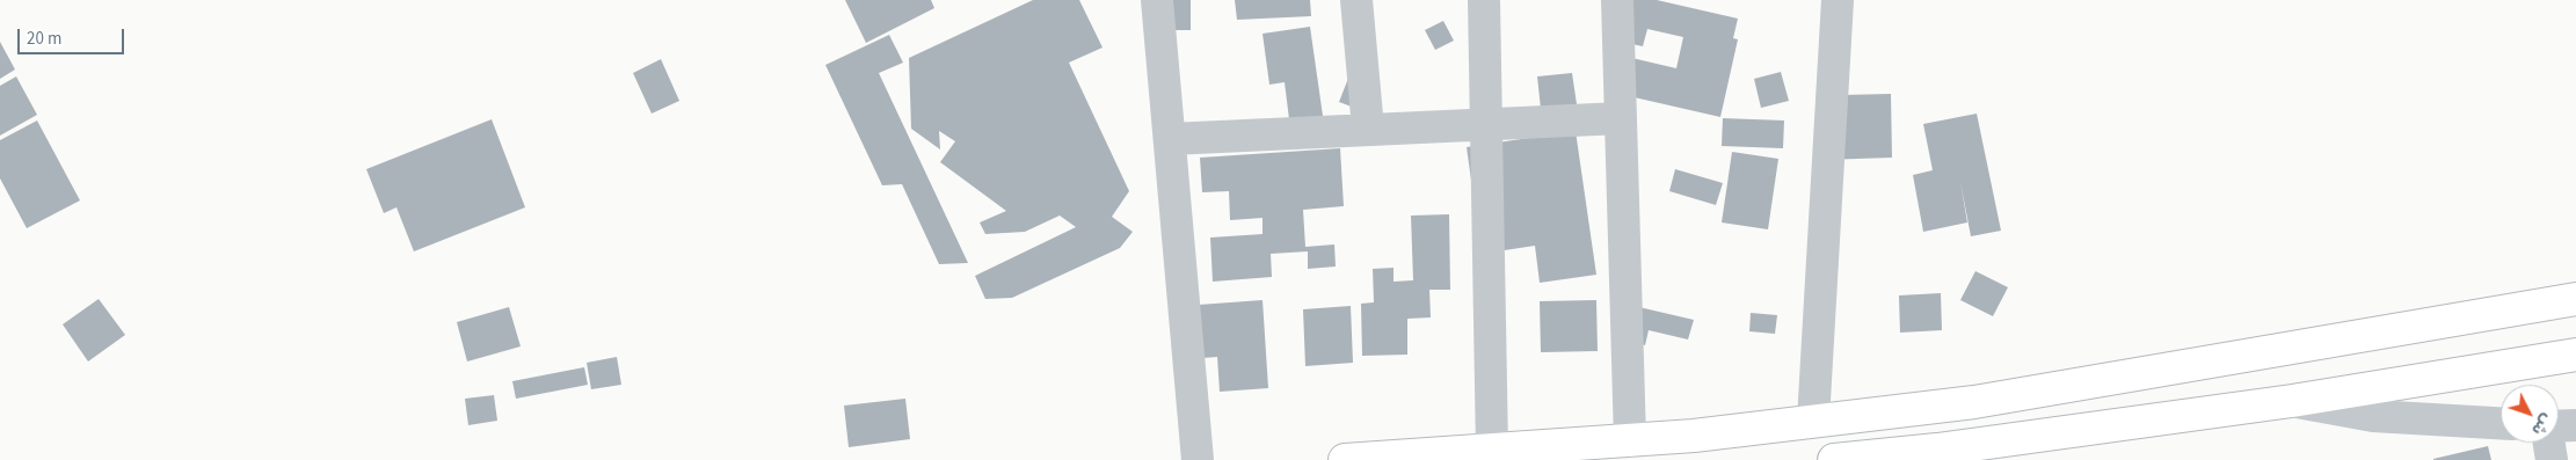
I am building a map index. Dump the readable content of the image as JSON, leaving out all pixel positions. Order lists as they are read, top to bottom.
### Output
{
  "scale_bar": "20 m",
  "north": "bottom right"
}
